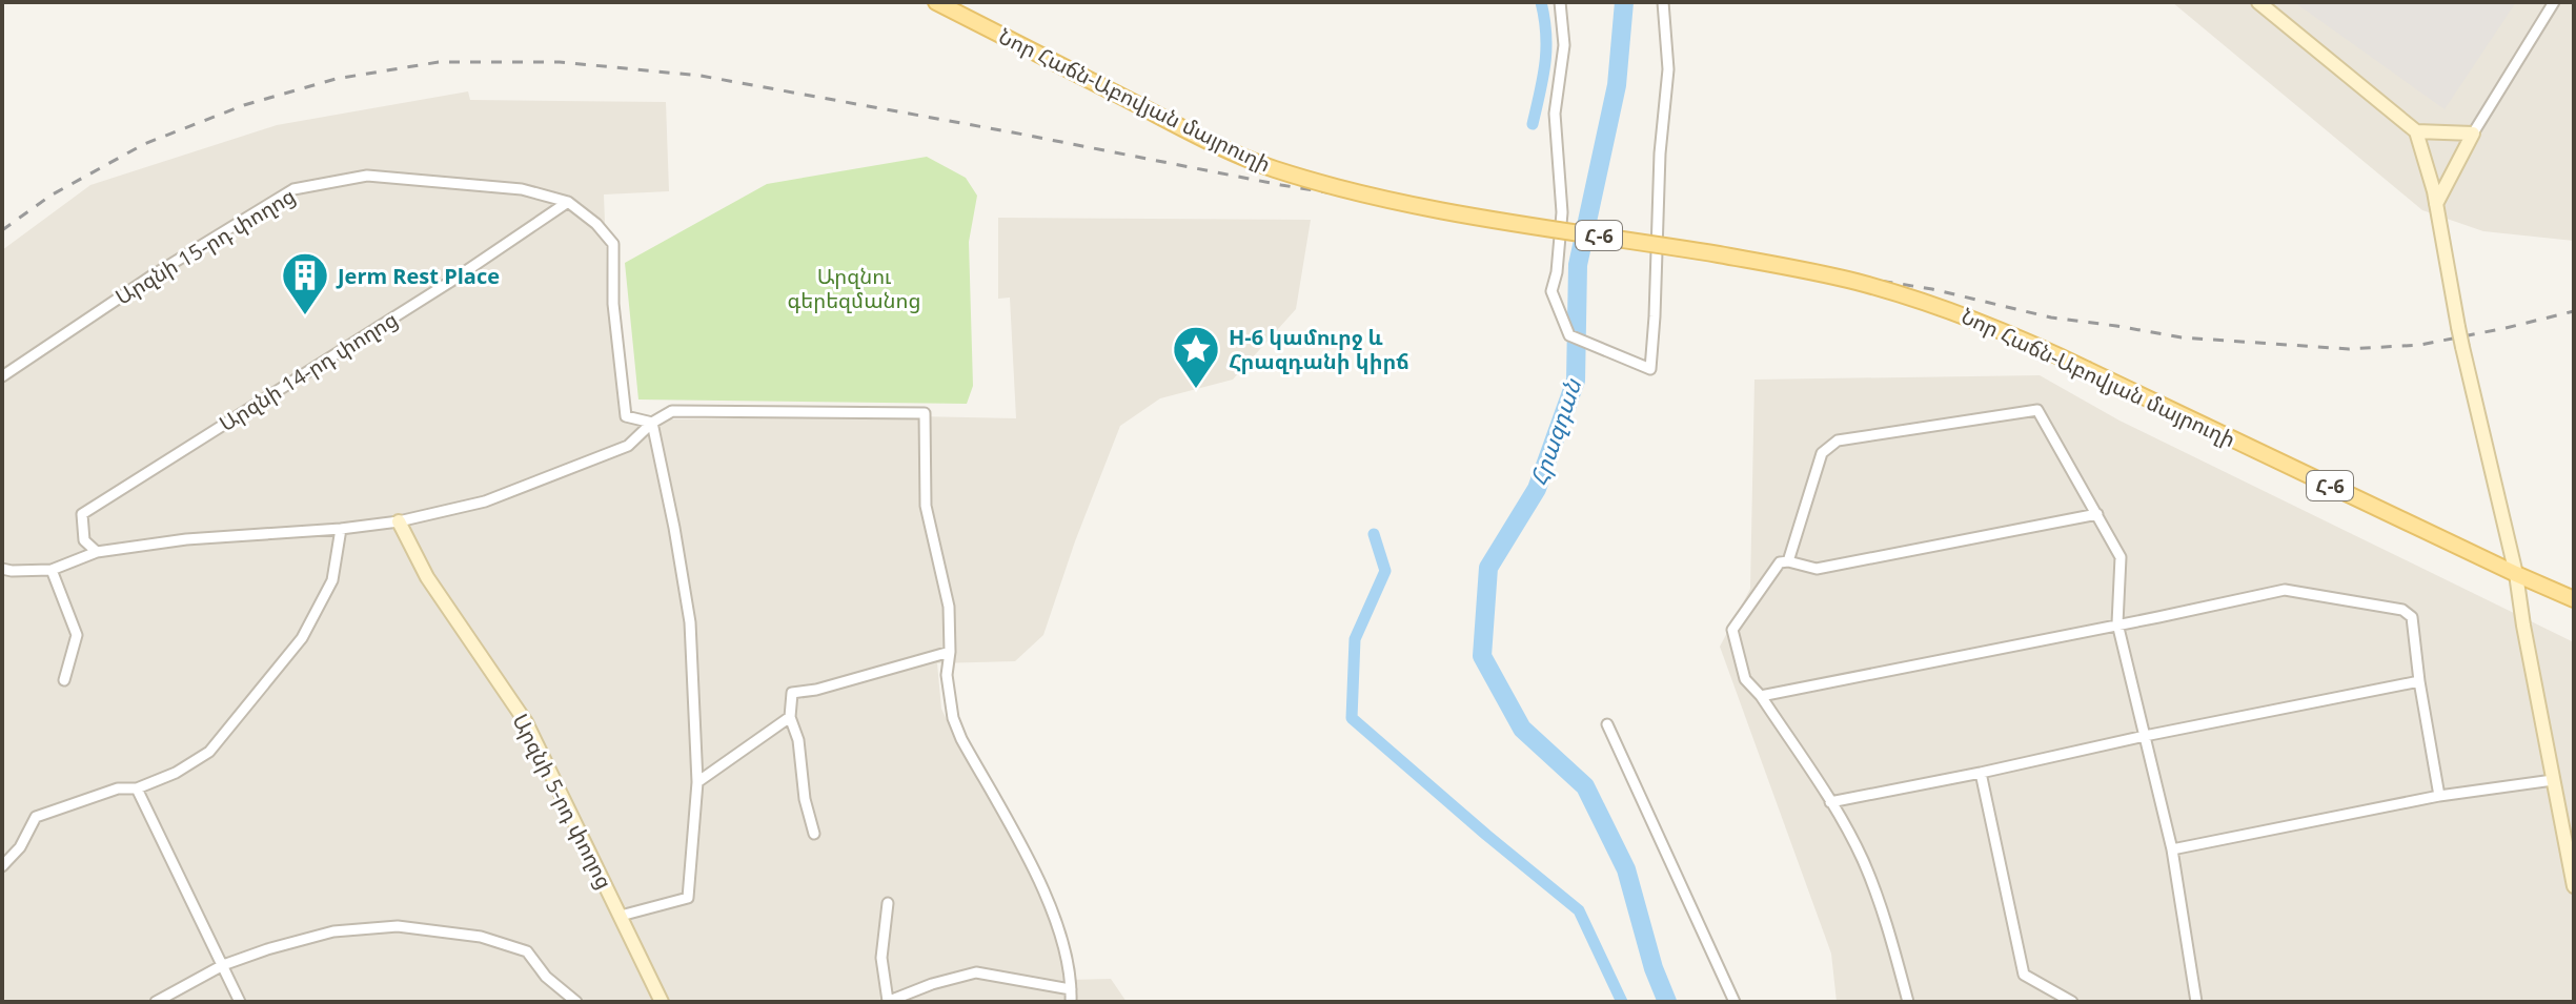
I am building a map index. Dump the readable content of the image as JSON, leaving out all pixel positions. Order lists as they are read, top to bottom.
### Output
{
  "streets": {
    "main road": ["Նոր Հաճն-Աբովյան մայրուղի", "Հ-6"],
    "street": ["Արզնի 15-րդ փողոց", "Արզնի 14-րդ փողոց", "Արզնի 5-րդ փողոց"]
  },
  "crossings": [
    ["Արզնի 15-րդ փողոց", "Արզնի 14-րդ փողոց"]
  ],
  "water": ["Հրազդան"],
  "parks": ["Արզնու գերեզմանոց"],
  "places": {
    "building": ["Jerm Rest Place"],
    "place": ["H-6 կամուրջ և Հրազդանի կիրճ"]
  }
}
